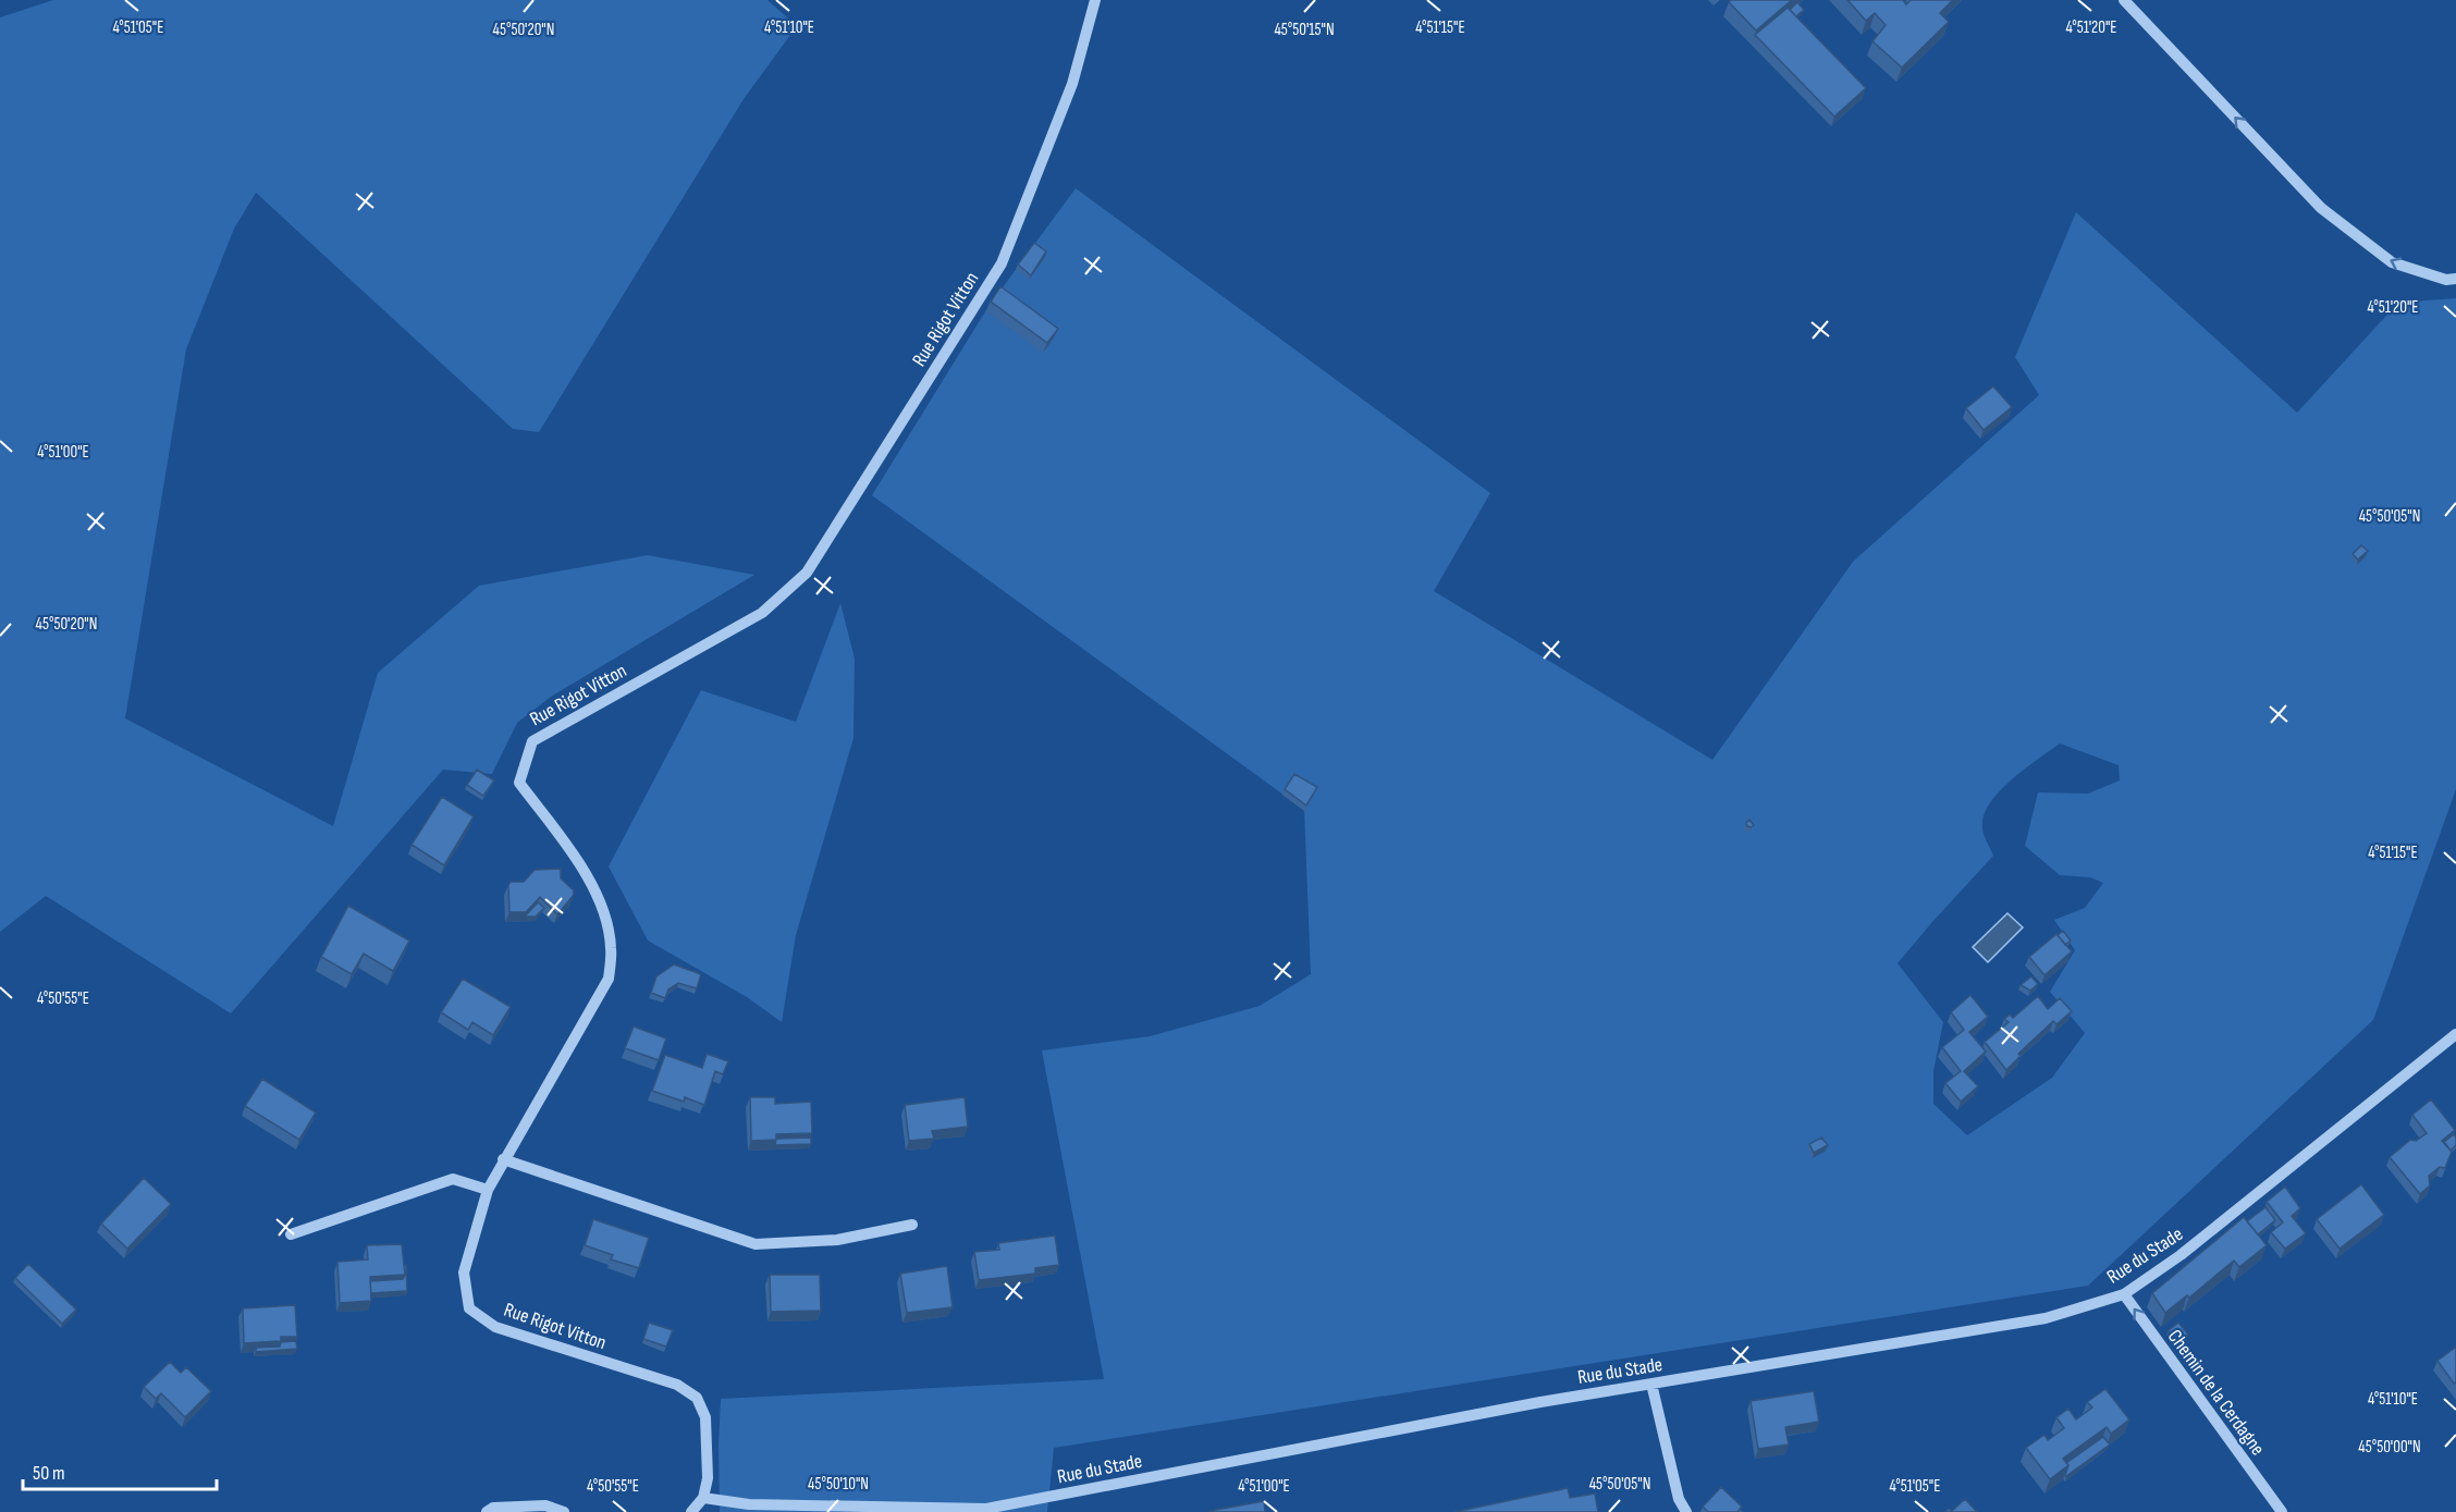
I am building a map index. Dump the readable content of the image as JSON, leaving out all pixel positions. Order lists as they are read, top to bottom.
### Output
{
  "streets": {
    "street": ["Rue Rigot Vitton", "Rue du Stade", "Chemin de la Cerdagne"]
  },
  "crossings": [
    ["Rue Rigot Vitton", "Rue du Stade"],
    ["Rue du Stade", "Chemin de la Cerdagne"]
  ],
  "one_way": ["Chemin de la Cerdagne"],
  "scale_bar": "50 m",
  "coordinates": [
    "4°51'10\"E",
    "4°51'20\"E",
    "4°51'05\"E",
    "4°51'15\"E",
    "45°50'20\"N",
    "45°50'15\"N",
    "4°51'00\"E",
    "45°50'05\"N",
    "4°50'55\"E",
    "45°50'00\"N",
    "45°50'10\"N"
  ]
}
